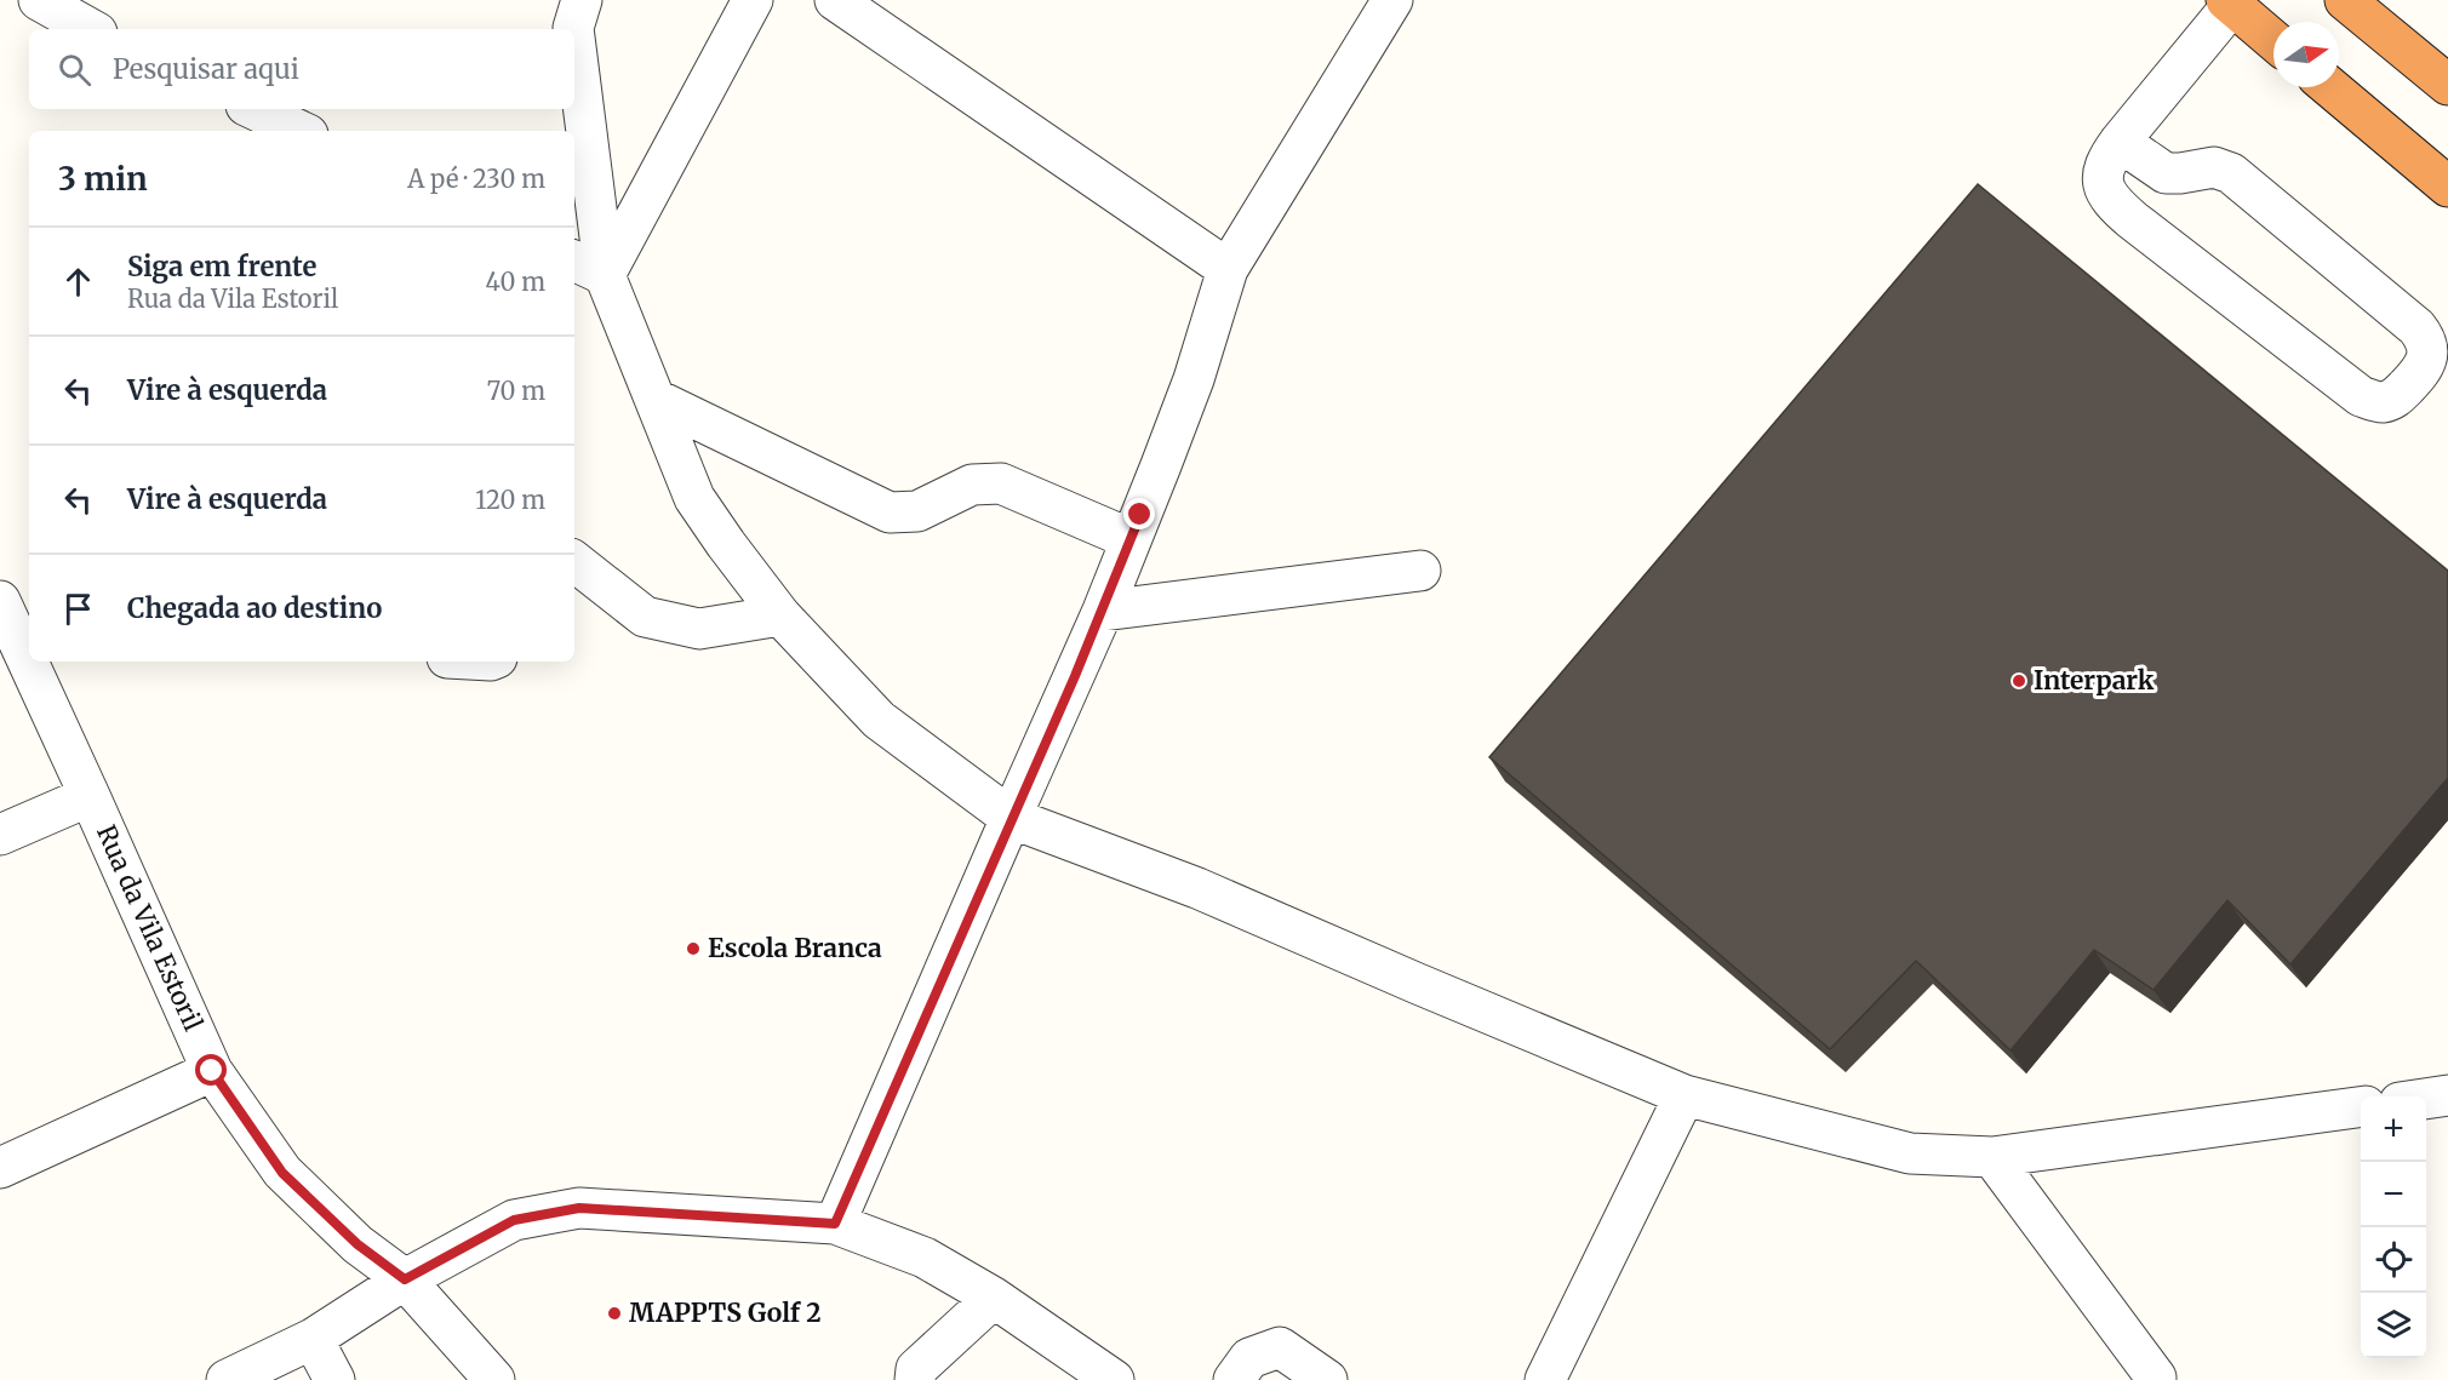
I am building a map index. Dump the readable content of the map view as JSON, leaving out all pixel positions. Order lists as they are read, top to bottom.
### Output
{
  "streets": {
    "street": ["Rua da Vila Estoril"]
  },
  "places": ["Interpark", "Escola Branca", "MAPPTS Golf 2"],
  "north": "right",
  "page": {
    "search": "Pesquisar aqui",
    "heading": ["3 min", "A pé · 230 m"],
    "list": [
      ["Siga em frente", "Rua da Vila Estoril", "40 m"],
      ["Vire à esquerda", "70 m"],
      ["Vire à esquerda", "120 m"],
      "Chegada ao destino"
    ],
    "map_buttons": ["+", "−"]
  }
}
